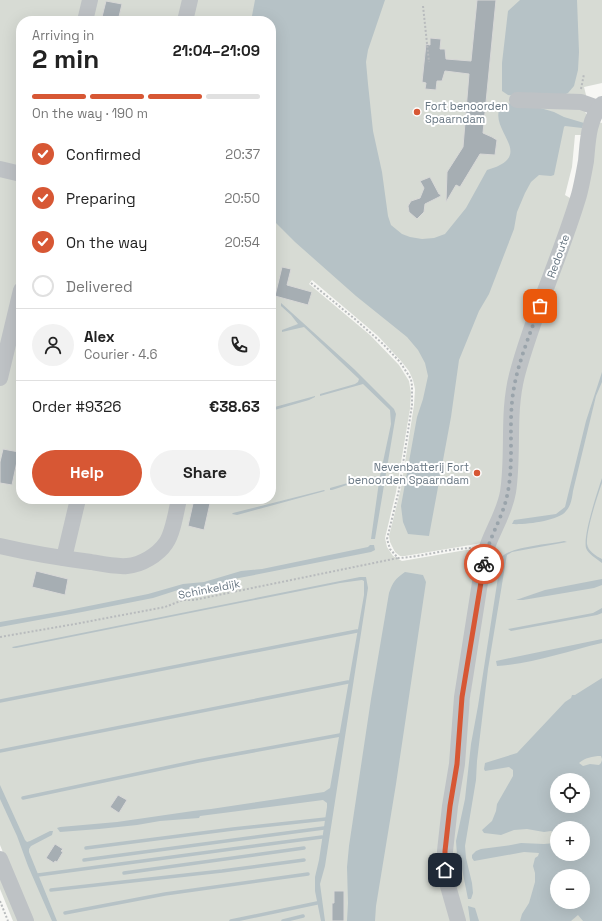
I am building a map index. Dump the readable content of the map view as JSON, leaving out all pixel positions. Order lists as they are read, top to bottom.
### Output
{
  "streets": {
    "street": ["Redoute"],
    "path": ["Schinkeldijk"]
  },
  "crossings": [
    ["Redoute", "Schinkeldijk"]
  ],
  "places": ["Fort benoorden Spaarndam", "Nevenbatterij Fort benoorden Spaarndam"],
  "page": {
    "heading": ["2 min", "Arriving in", "21:04–21:09"],
    "panel": [
      "Alex",
      "Courier · 4.6",
      "Order #9326",
      "€38.63"
    ],
    "bar": "On the way · 190 m",
    "list": [
      ["Confirmed", "20:37"],
      ["Preparing", "20:50"],
      ["On the way", "20:54"],
      "Delivered"
    ],
    "buttons": ["Help", "Share"],
    "map_buttons": ["+", "−"]
  }
}
